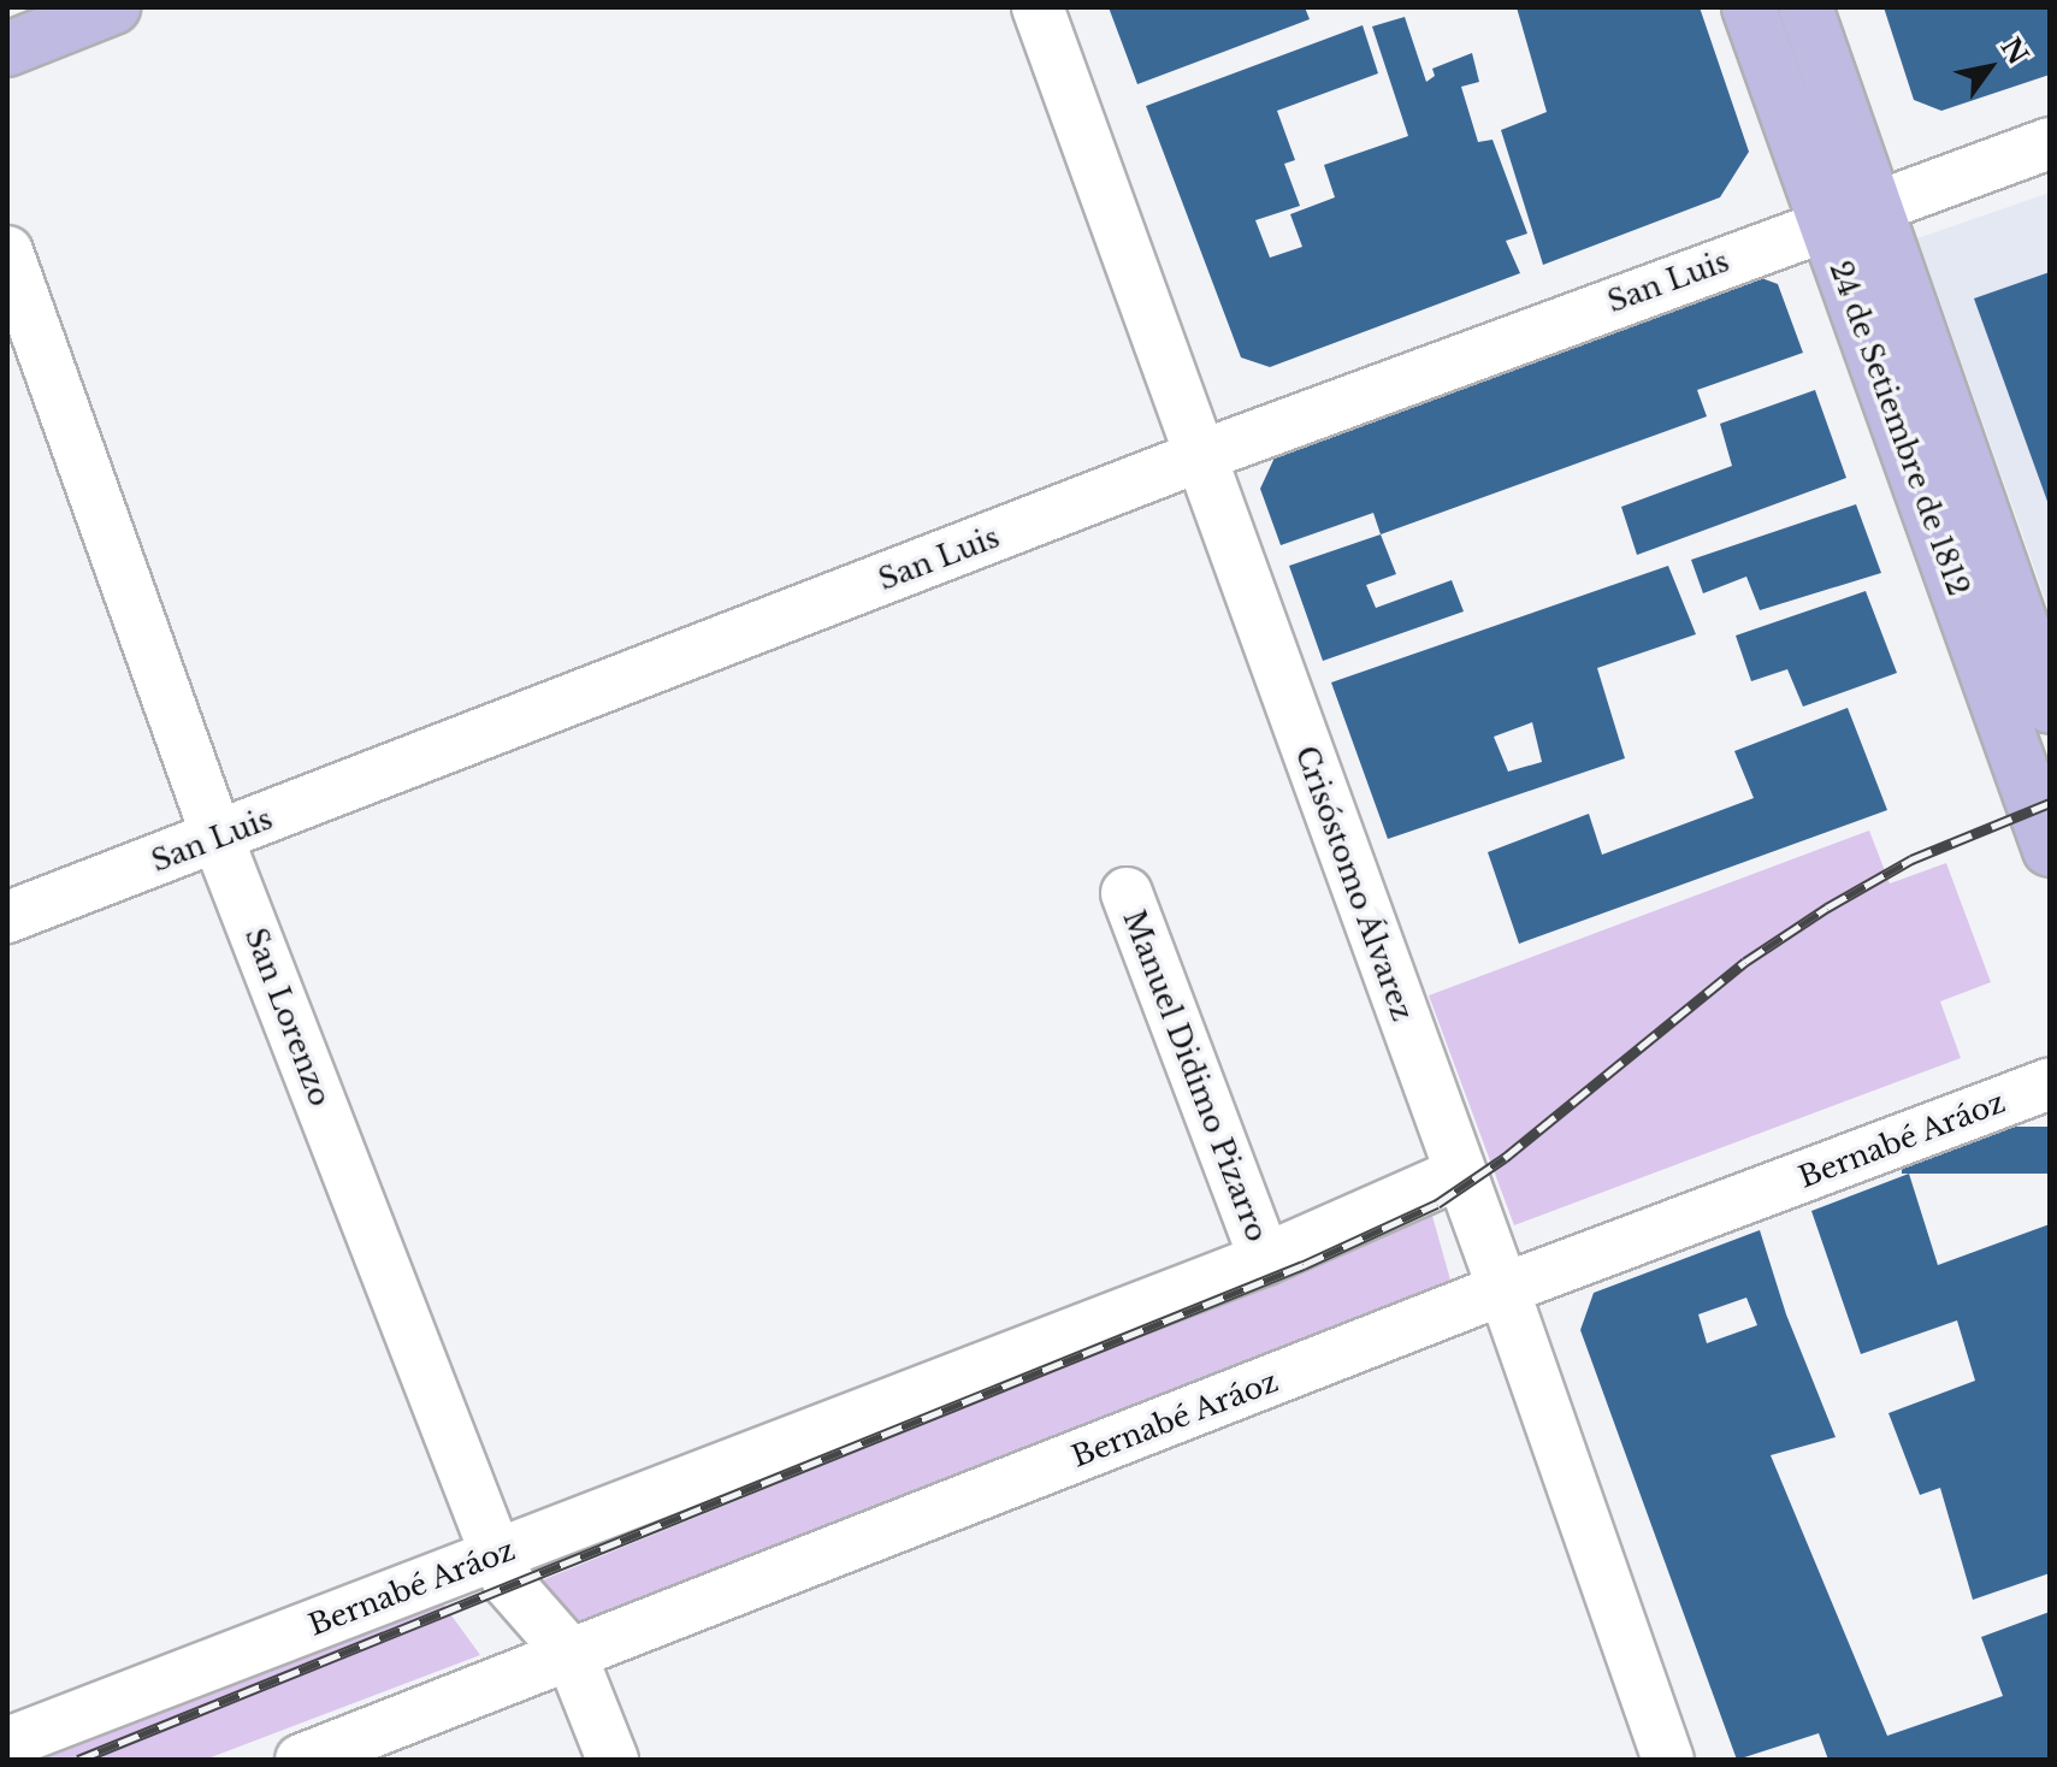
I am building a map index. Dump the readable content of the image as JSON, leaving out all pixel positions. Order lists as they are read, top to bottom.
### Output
{
  "streets": {
    "main road": ["24 de Setiembre de 1812"],
    "street": [
      "San Luis",
      "Crisóstomo Álvarez",
      "San Lorenzo",
      "Manuel Didimo Pizarro",
      "Bernabé Aráoz"
    ]
  },
  "crossings": [
    ["San Luis", "24 de Setiembre de 1812"],
    ["San Luis", "Crisóstomo Álvarez"],
    ["San Luis", "San Lorenzo"],
    ["Crisóstomo Álvarez", "Bernabé Aráoz"],
    ["San Lorenzo", "Bernabé Aráoz"],
    ["Manuel Didimo Pizarro", "Bernabé Aráoz"]
  ],
  "north": "top right"
}
